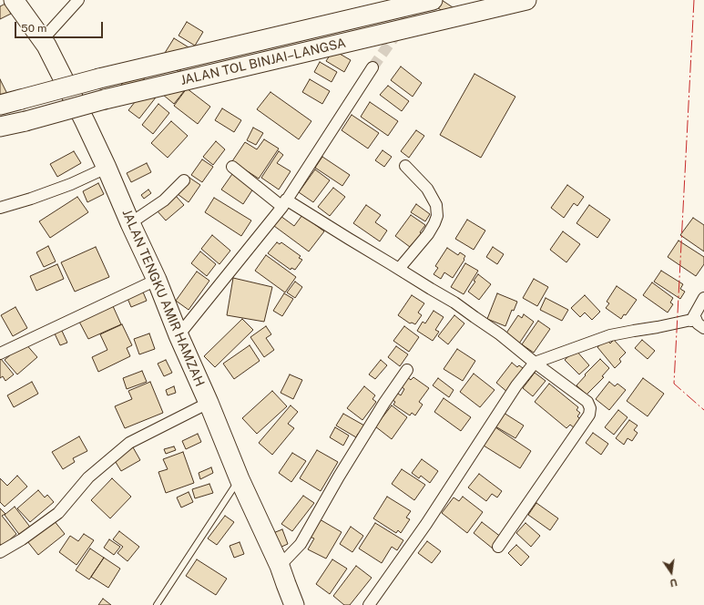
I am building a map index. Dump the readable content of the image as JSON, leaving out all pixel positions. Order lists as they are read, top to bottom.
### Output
{
  "streets": {
    "highway": ["JALAN TOL BINJAI–LANGSA", "JALAN TENGKU AMIR HAMZAH"]
  },
  "scale_bar": "50 m",
  "north": "bottom"
}
